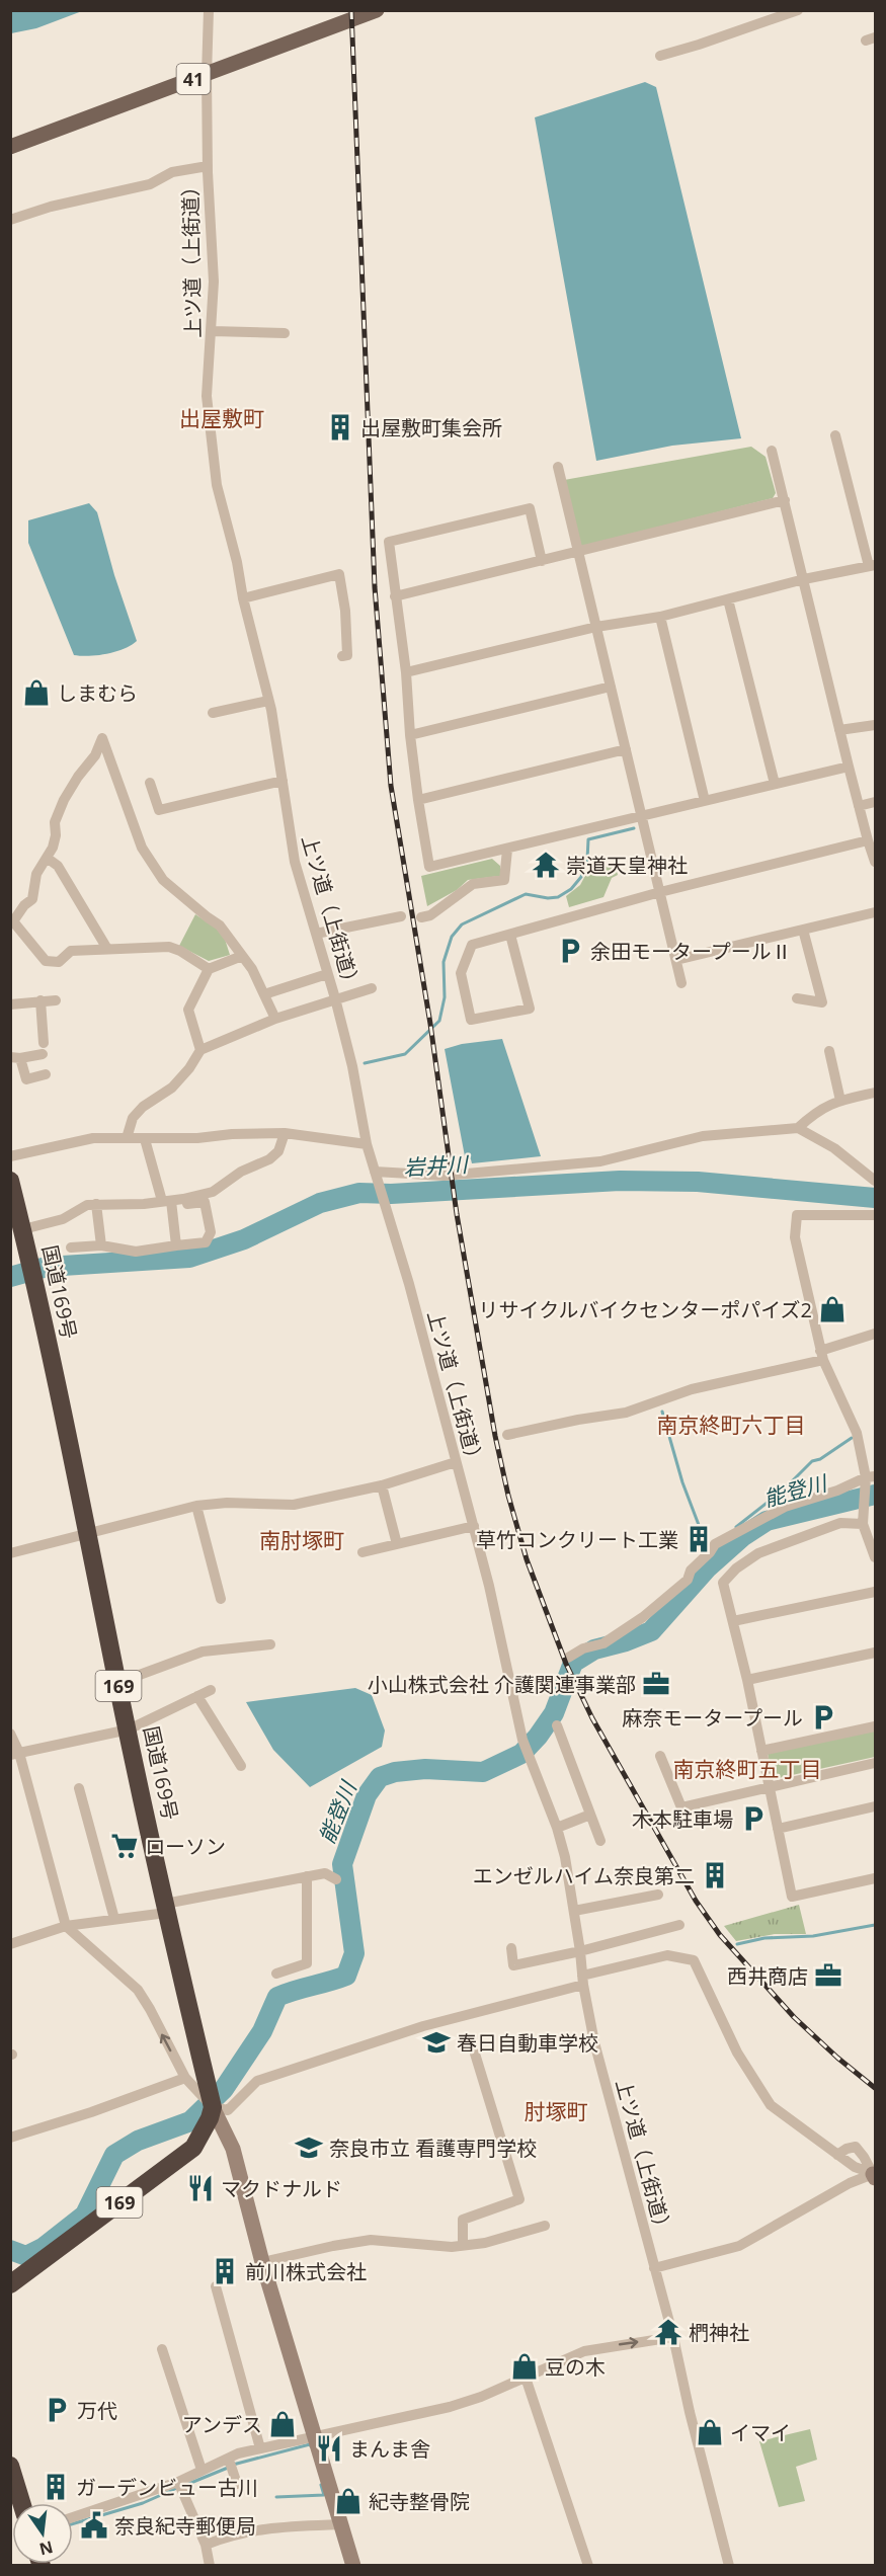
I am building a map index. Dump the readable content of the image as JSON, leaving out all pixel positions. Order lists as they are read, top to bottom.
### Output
{
  "streets": {
    "highway": ["国道169号", "169"],
    "main road": ["41"],
    "street": ["上ツ道（上街道）"]
  },
  "crossings": [
    ["41", "上ツ道（上街道）"],
    ["国道169号", "169"]
  ],
  "districts": [
    "出屋敷町",
    "南京終町六丁目",
    "南肘塚町",
    "南京終町五丁目",
    "肘塚町"
  ],
  "water": ["岩井川", "能登川"],
  "places": {
    "building": [
      "出屋敷町集会所",
      "草竹コンクリート工業",
      "エンゼルハイム奈良第二",
      "前川株式会社",
      "ガーデンビュー古川"
    ],
    "shop": [
      "しまむら",
      "リサイクルバイクセンターポパイズ2",
      "豆の木",
      "アンデス",
      "イマイ",
      "紀寺整骨院"
    ],
    "temple": ["崇道天皇神社", "椚神社"],
    "parking": [
      "余田モータープールⅡ",
      "麻奈モータープール",
      "木本駐車場",
      "万代"
    ],
    "office": ["小山株式会社 介護関連事業部", "西井商店"],
    "supermarket": ["ローソン"],
    "school or university": ["春日自動車学校", "奈良市立 看護専門学校"],
    "restaurant": ["マクドナルド", "まんま舎"],
    "public building": ["奈良紀寺郵便局"]
  },
  "north": "bottom"
}
